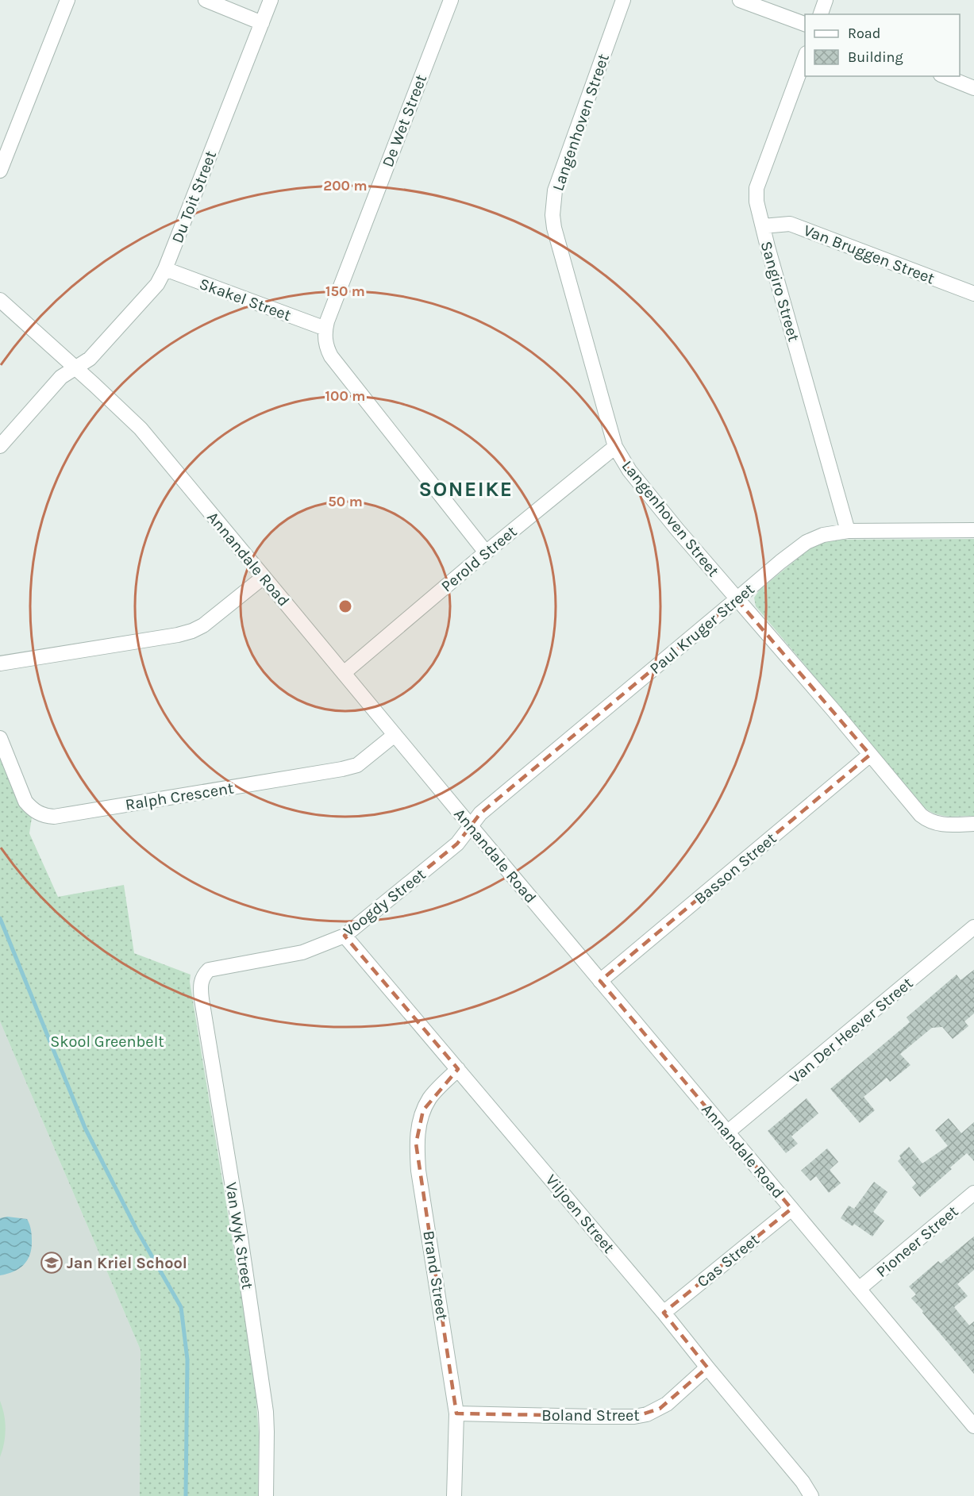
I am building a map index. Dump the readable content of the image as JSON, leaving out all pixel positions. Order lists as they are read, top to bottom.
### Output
{
  "streets": {
    "street": [
      "De Wet Street",
      "Langenhoven Street",
      "Du Toit Street",
      "Van Bruggen Street",
      "Sangiro Street",
      "Skakel Street",
      "Annandale Road",
      "Perold Street",
      "Paul Kruger Street",
      "Ralph Crescent",
      "Basson Street",
      "Voogdy Street",
      "Van Der Heever Street",
      "Viljoen Street",
      "Van Wyk Street",
      "Pioneer Street",
      "Cas Street",
      "Brand Street",
      "Boland Street"
    ]
  },
  "crossings": [
    ["De Wet Street", "Skakel Street"],
    ["De Wet Street", "Perold Street"],
    ["Langenhoven Street", "Perold Street"],
    ["Langenhoven Street", "Paul Kruger Street"],
    ["Langenhoven Street", "Basson Street"],
    ["Du Toit Street", "Skakel Street"],
    ["Du Toit Street", "Annandale Road"],
    ["Van Bruggen Street", "Sangiro Street"],
    ["Sangiro Street", "Paul Kruger Street"],
    ["Annandale Road", "Perold Street"],
    ["Annandale Road", "Paul Kruger Street"],
    ["Annandale Road", "Ralph Crescent"],
    ["Annandale Road", "Basson Street"],
    ["Annandale Road", "Voogdy Street"],
    ["Annandale Road", "Van Der Heever Street"],
    ["Annandale Road", "Pioneer Street"],
    ["Annandale Road", "Cas Street"],
    ["Paul Kruger Street", "Voogdy Street"],
    ["Voogdy Street", "Viljoen Street"],
    ["Voogdy Street", "Van Wyk Street"],
    ["Viljoen Street", "Cas Street"],
    ["Viljoen Street", "Brand Street"],
    ["Viljoen Street", "Boland Street"],
    ["Brand Street", "Boland Street"]
  ],
  "districts": ["SONEIKE"],
  "parks": ["Skool Greenbelt"],
  "places": {
    "school or university": ["Jan Kriel School"]
  },
  "legend": ["Road", "Building"],
  "rings": [
    "200 m",
    "150 m",
    "100 m",
    "50 m"
  ]
}
